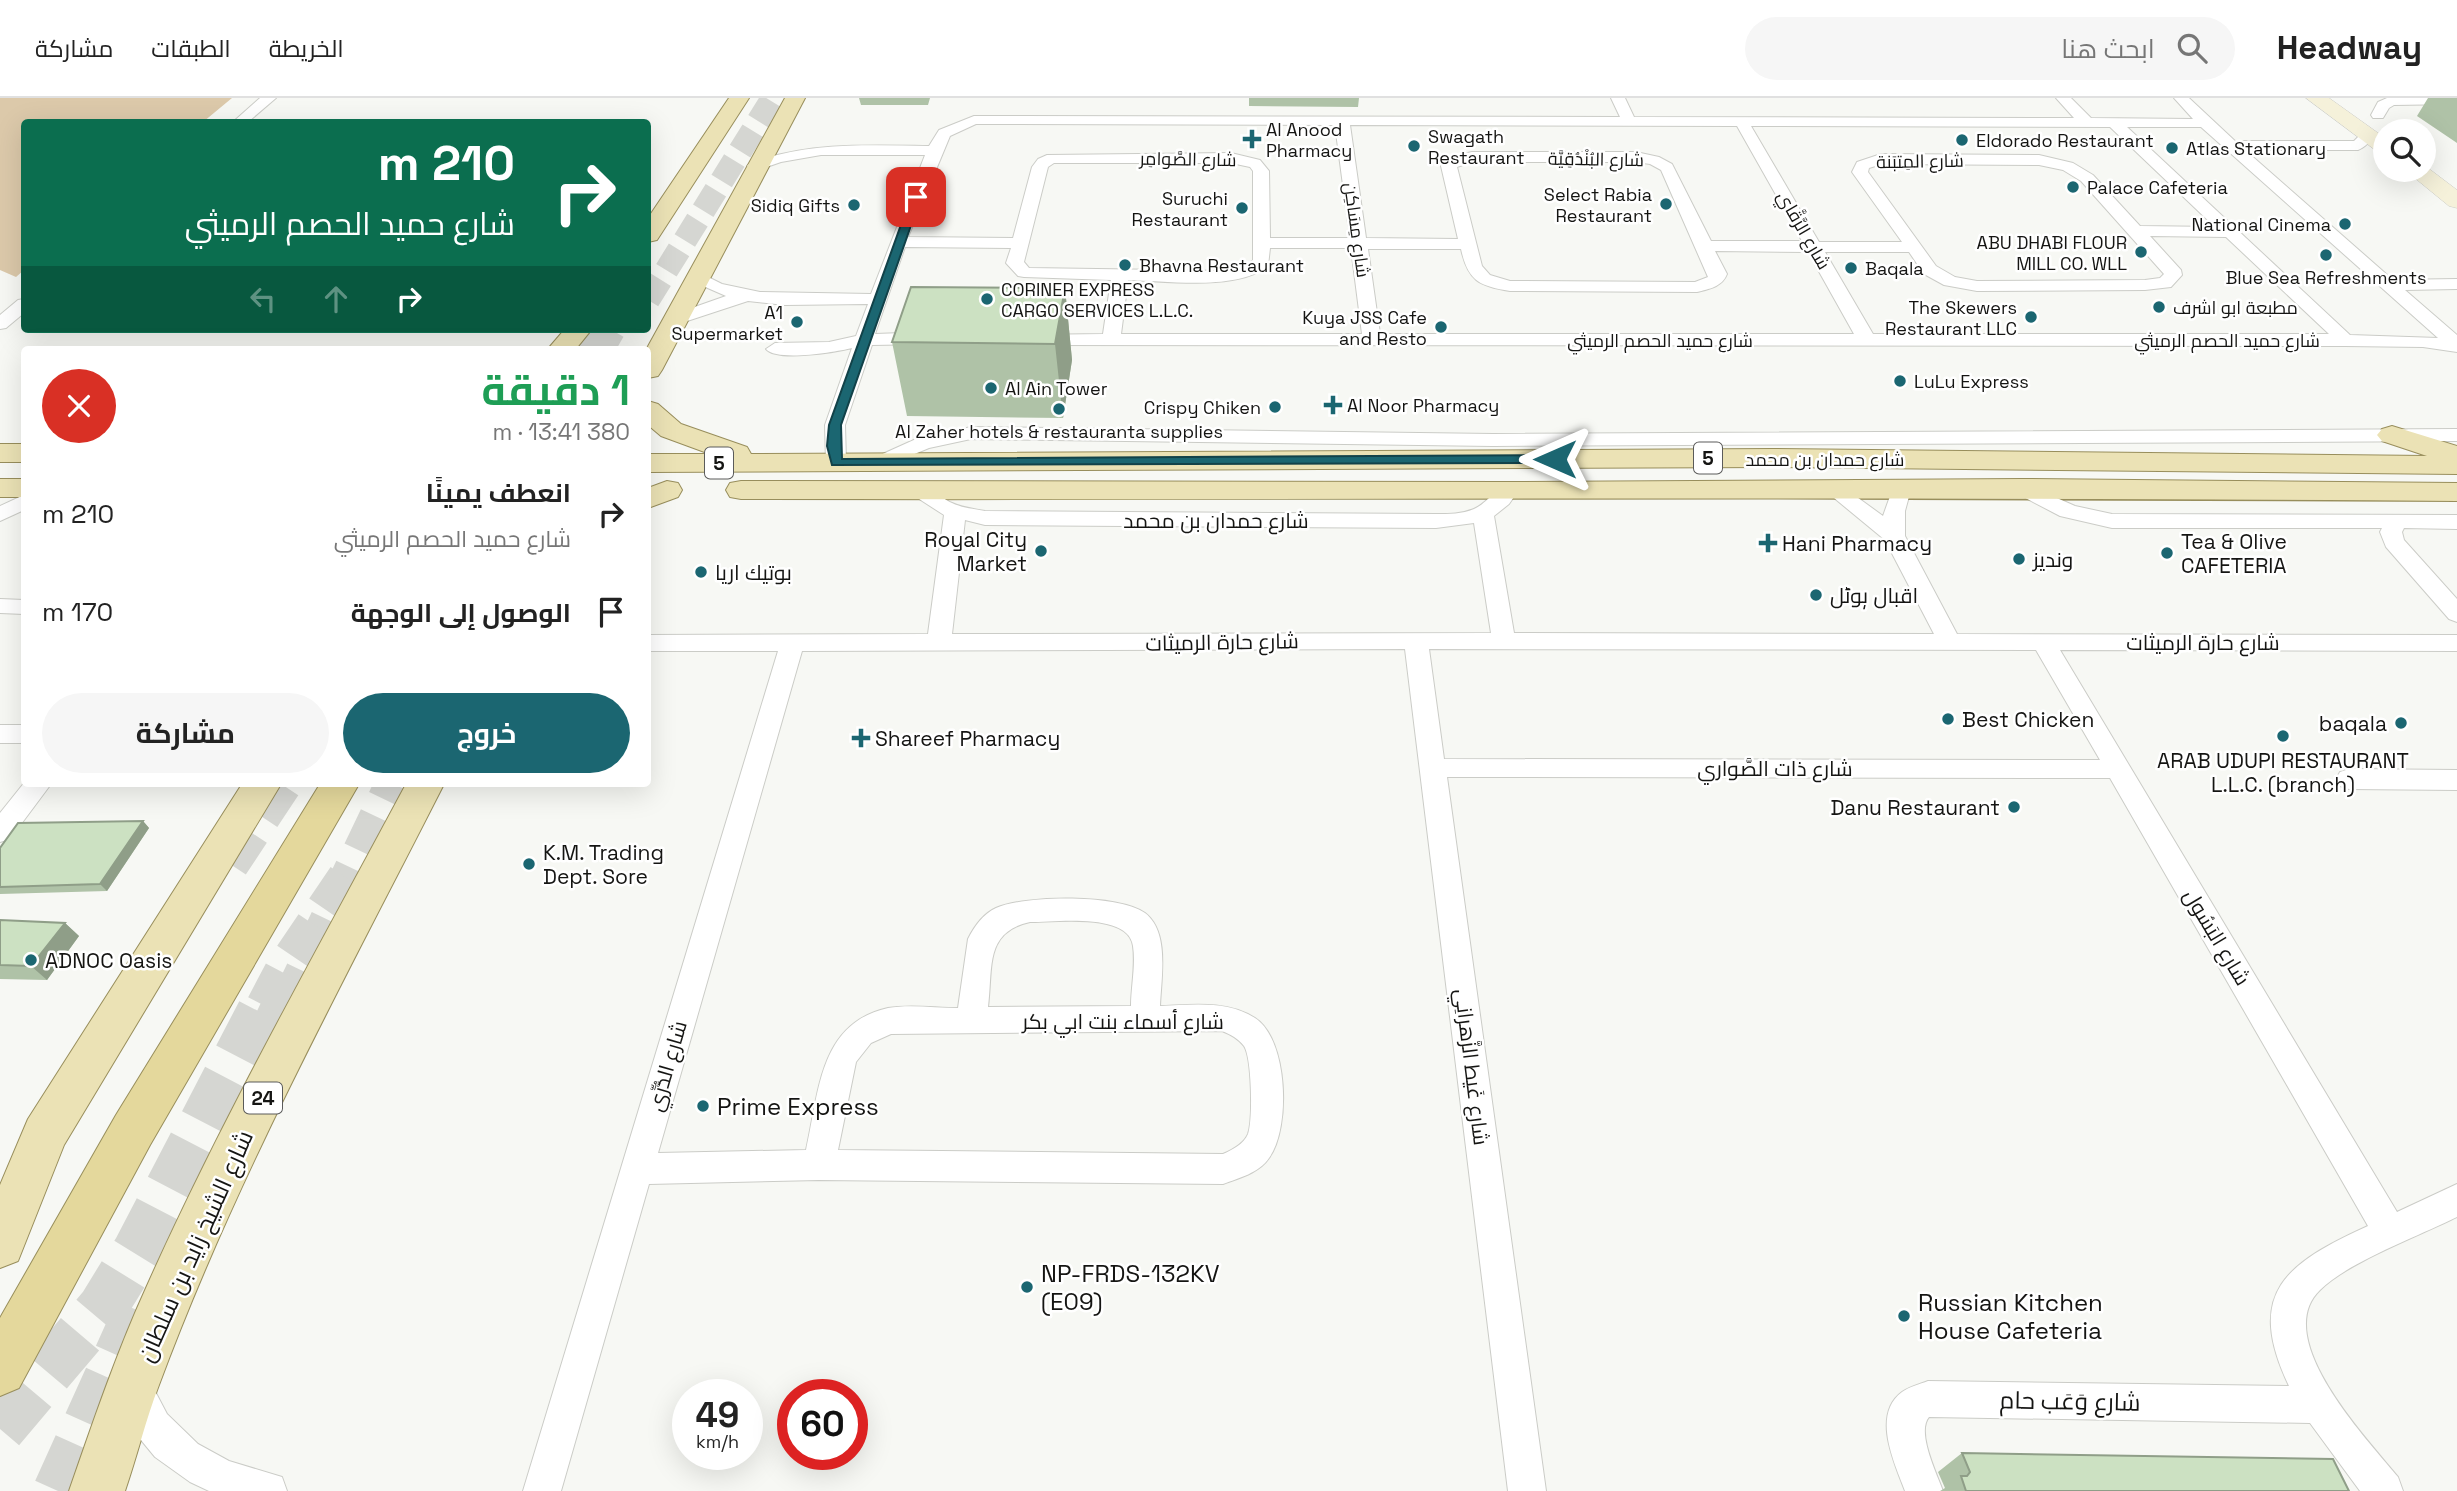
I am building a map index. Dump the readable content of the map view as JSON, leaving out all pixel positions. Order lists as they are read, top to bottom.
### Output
{
  "streets": {
    "main road": [
      "5",
      "شارع حمدان بن محمد",
      "24",
      "شارع الشيخ زايد بن سلطان"
    ],
    "street": [
      "شارع الصَّوامِر",
      "شارع البُنْدُقِيَّة",
      "شارع المِتبَنة",
      "شارع مِسَاكِن",
      "شارع الرَّقَّاي",
      "شارع حميد الحصم الرميثي",
      "شارع حارة الرميثات",
      "شارع ذات الصَّواري",
      "شارع البَسُول",
      "شارع أسماء بنت ابي بكر",
      "شارع الدُّرِّي",
      "شارع غَيط الزَّهرانِي",
      "شارع وَعَب حام"
    ]
  },
  "crossings": [
    ["شارع مِسَاكِن", "شارع حميد الحصم الرميثي"],
    ["شارع الرَّقَّاي", "شارع حميد الحصم الرميثي"],
    ["شارع حارة الرميثات", "شارع البَسُول"],
    ["شارع حارة الرميثات", "شارع الدُّرِّي"],
    ["شارع حارة الرميثات", "شارع غَيط الزَّهرانِي"],
    ["شارع ذات الصَّواري", "شارع البَسُول"],
    ["شارع ذات الصَّواري", "شارع غَيط الزَّهرانِي"],
    ["شارع أسماء بنت ابي بكر", "شارع الدُّرِّي"]
  ],
  "places": {
    "health": [
      "Al Anood Pharmacy",
      "Al Noor Pharmacy",
      "Hani Pharmacy",
      "Shareef Pharmacy"
    ],
    "other": [
      "Eldorado Restaurant",
      "Swagath Restaurant",
      "Atlas Stationary",
      "Palace Cafeteria",
      "Select Rabia Restaurant",
      "Sidiq Gifts",
      "Suruchi Restaurant",
      "National Cinema",
      "ABU DHABI FLOUR MILL CO. WLL",
      "Blue Sea Refreshments",
      "Bhavna Restaurant",
      "Baqala",
      "CORINER EXPRESS CARGO SERVICES L.L.C.",
      "مطبعة ابو اشرف",
      "The Skewers Restaurant LLC",
      "A1 Supermarket",
      "Kuya JSS Cafe and Resto",
      "LuLu Express",
      "Al Ain Tower",
      "Crispy Chiken",
      "Al Zaher hotels & restauranta supplies",
      "Royal City Market",
      "Tea & Olive CAFETERIA",
      "ونديز",
      "بوتيك اريا",
      "اقبال ہوٹل",
      "Best Chicken",
      "baqala",
      "ARAB UDUPI RESTAURANT L.L.C. (branch)",
      "Danu Restaurant",
      "K.M. Trading Dept. Sore",
      "ADNOC Oasis",
      "Prime Express",
      "NP-FRDS-132KV (E09)",
      "Russian Kitchen House Cafeteria"
    ]
  },
  "page": {
    "header": "Headway",
    "search": "ابحث هنا",
    "nav": ["الخريطة", "الطبقات", "مشاركة"],
    "turn": ["210 m", "شارع حميد الحصم الرميثي"],
    "heading": ["1 دقيقة", "380 m · 13:41"],
    "list": [
      {
        "name": "انعطف يمينًا",
        "note": "شارع حميد الحصم الرميثي",
        "value": "210 m"
      },
      {
        "name": "الوصول إلى الوجهة",
        "value": "170 m"
      }
    ],
    "buttons": ["خروج", "مشاركة"],
    "speed": "49 km/h",
    "limit": "60"
  }
}
